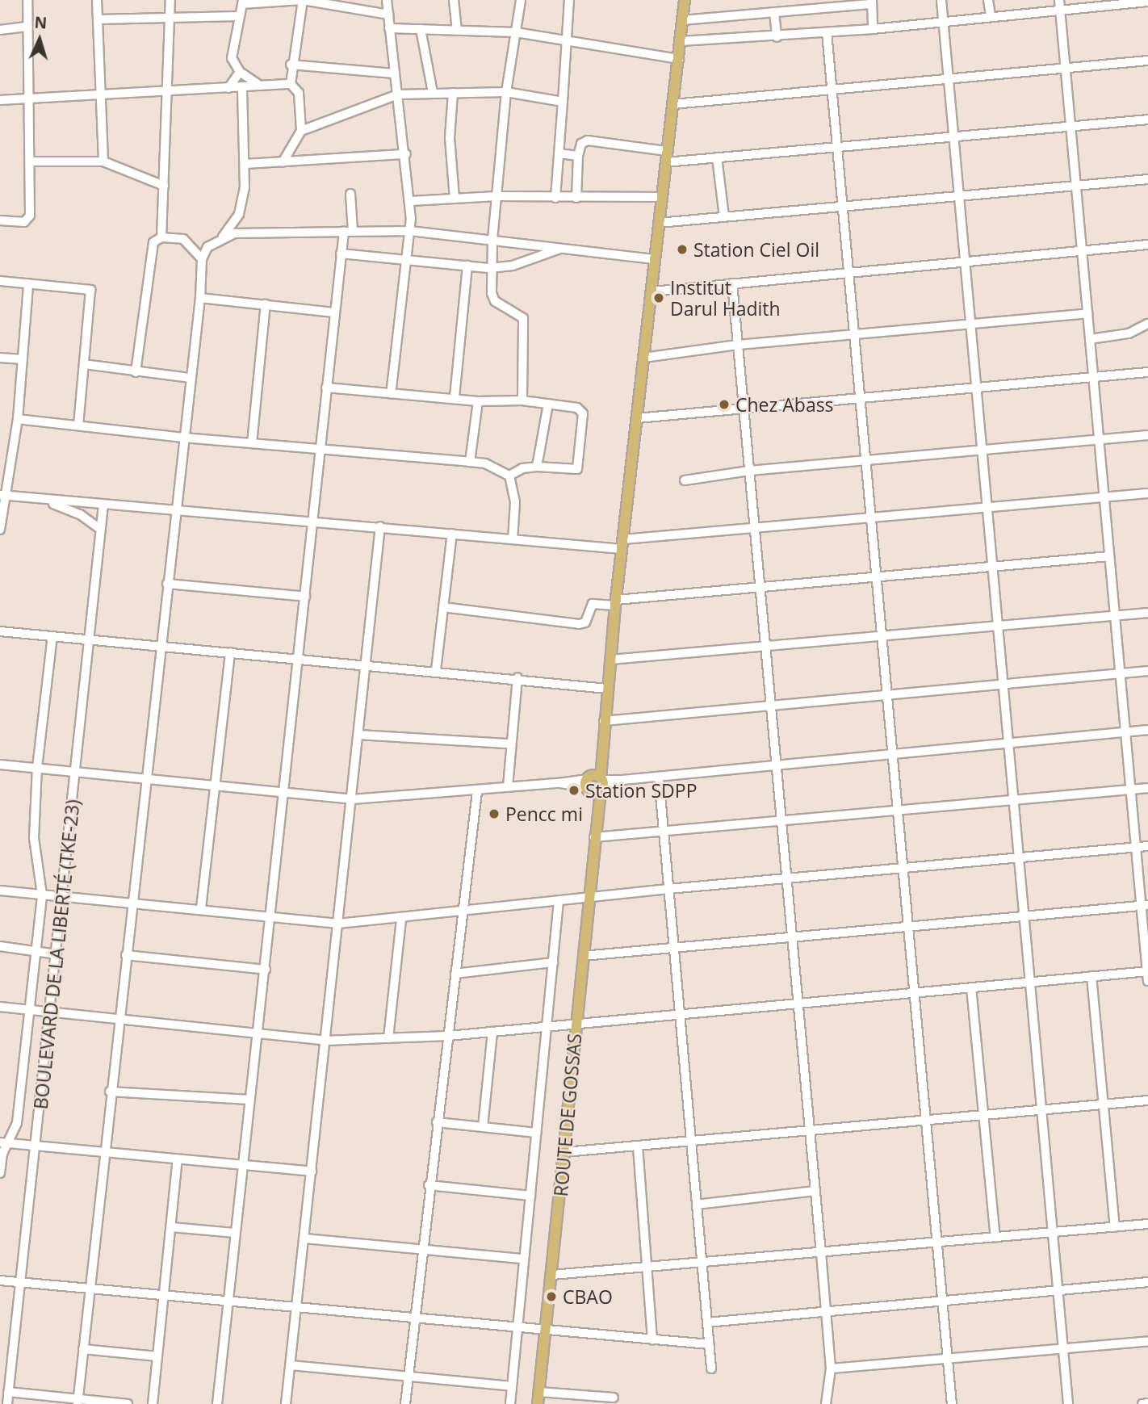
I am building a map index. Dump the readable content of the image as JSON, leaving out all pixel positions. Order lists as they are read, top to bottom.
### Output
{
  "streets": {
    "main road": ["ROUTE DE GOSSAS"],
    "street": ["BOULEVARD DE LA LIBERTÉ (TKE-23)"]
  },
  "places": [
    "Station Ciel Oil",
    "Institut Darul Hadith",
    "Chez Abass",
    "Station SDPP",
    "Pencc mi",
    "CBAO"
  ],
  "north": "top"
}
